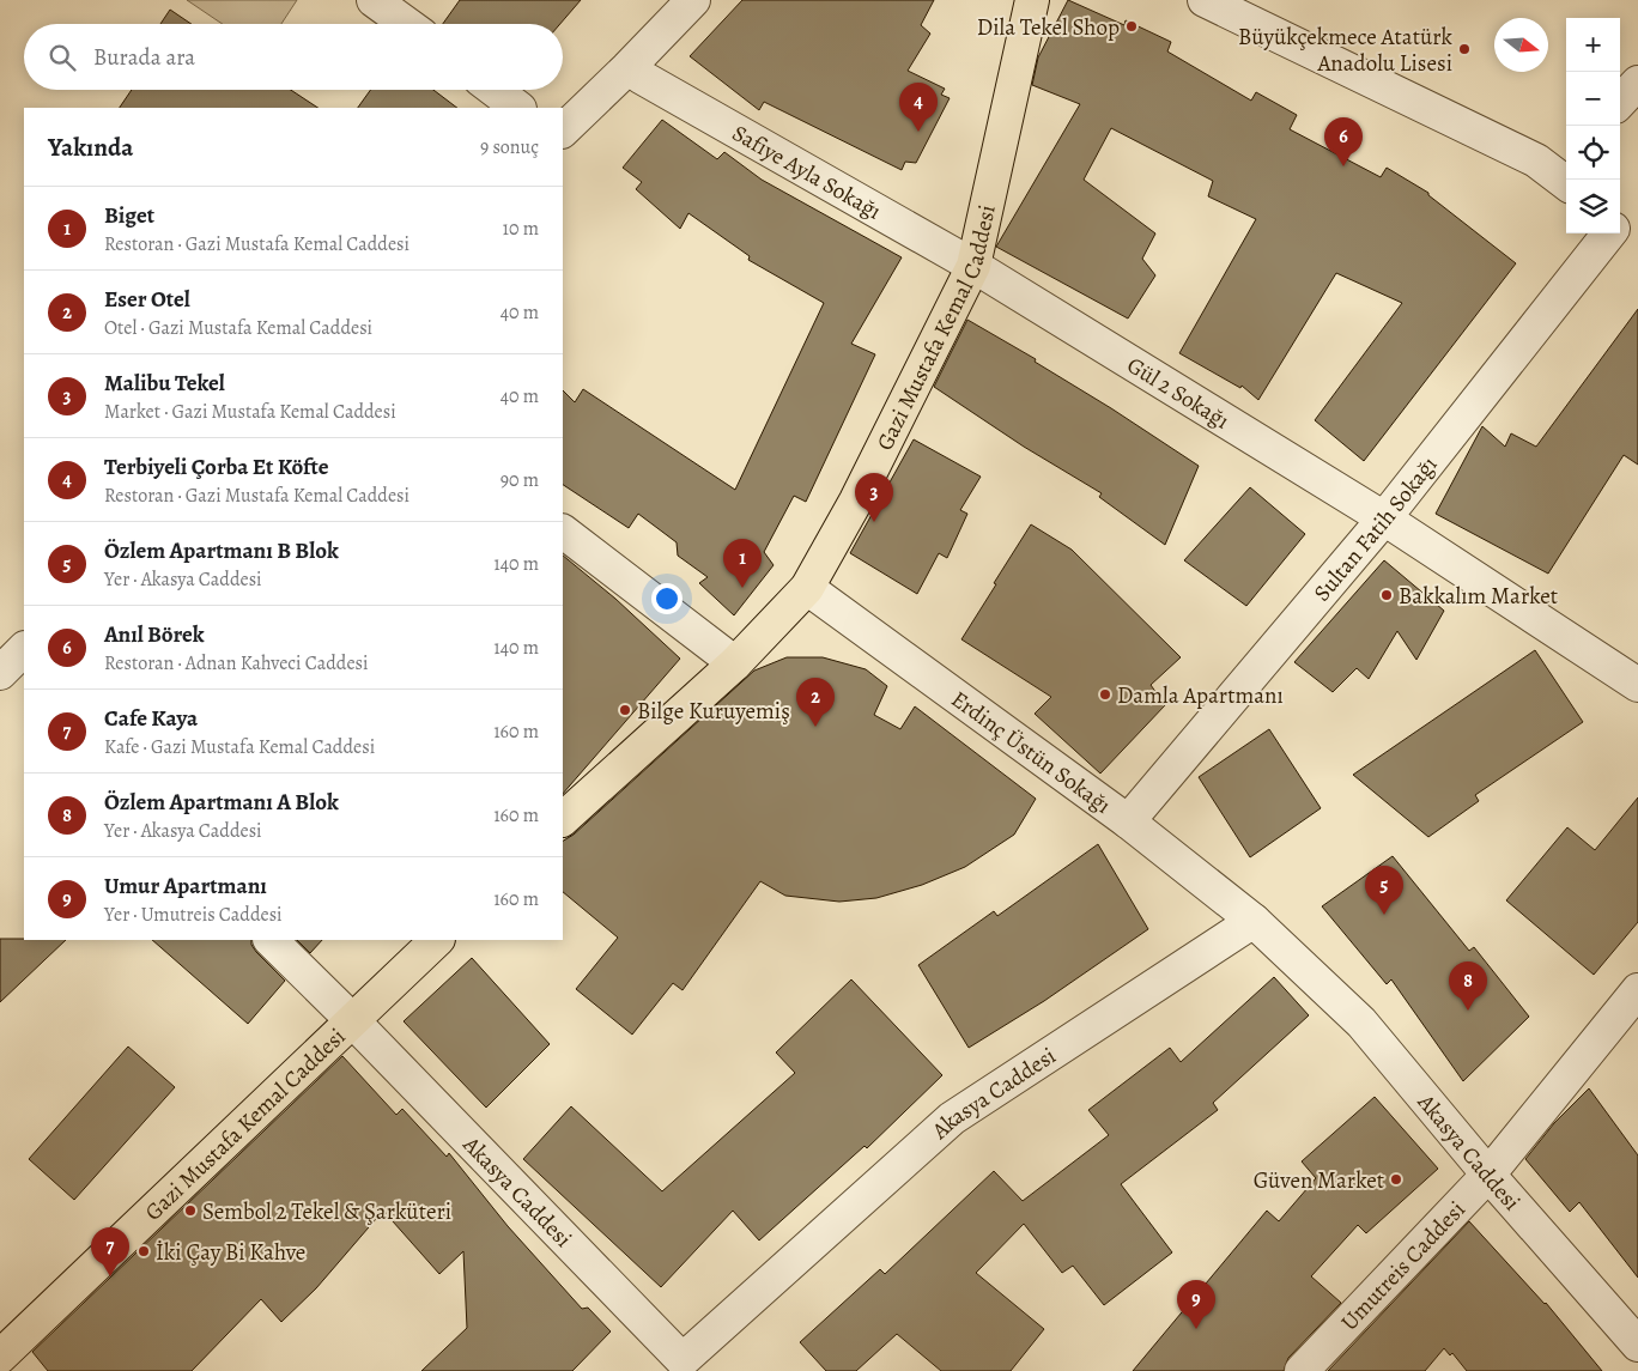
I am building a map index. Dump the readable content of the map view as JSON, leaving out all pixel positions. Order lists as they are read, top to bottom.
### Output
{
  "streets": {
    "main road": ["Gazi Mustafa Kemal Caddesi"],
    "street": [
      "Safiye Ayla Sokağı",
      "Gül 2 Sokağı",
      "Sultan Fatih Sokağı",
      "Erdinç Üstün Sokağı",
      "Akasya Caddesi",
      "Umutreis Caddesi"
    ]
  },
  "crossings": [
    ["Safiye Ayla Sokağı", "Gazi Mustafa Kemal Caddesi"],
    ["Safiye Ayla Sokağı", "Gül 2 Sokağı"],
    ["Gazi Mustafa Kemal Caddesi", "Gül 2 Sokağı"],
    ["Gazi Mustafa Kemal Caddesi", "Erdinç Üstün Sokağı"],
    ["Gazi Mustafa Kemal Caddesi", "Akasya Caddesi"],
    ["Gül 2 Sokağı", "Sultan Fatih Sokağı"],
    ["Sultan Fatih Sokağı", "Erdinç Üstün Sokağı"],
    ["Erdinç Üstün Sokağı", "Akasya Caddesi"],
    ["Akasya Caddesi", "Umutreis Caddesi"]
  ],
  "places": [
    "Dila Tekel Shop",
    "Büyükçekmece Atatürk Anadolu Lisesi",
    "Bakkalım Market",
    "Damla Apartmanı",
    "Bilge Kuruyemiş",
    "Güven Market",
    "Sembol 2 Tekel & Şarküteri",
    "İki Çay Bi Kahve"
  ],
  "north": "right",
  "page": {
    "map_buttons": ["+", "−"],
    "search": "Burada ara",
    "pins": [
      "4",
      "6",
      "3",
      "1",
      "2",
      "5",
      "8",
      "7",
      "9"
    ],
    "heading": ["Yakında", "9 sonuç"],
    "list": [
      {
        "mark": "1",
        "name": "Biget",
        "note": "Restoran · Gazi Mustafa Kemal Caddesi",
        "value": "10 m"
      },
      {
        "mark": "2",
        "name": "Eser Otel",
        "note": "Otel · Gazi Mustafa Kemal Caddesi",
        "value": "40 m"
      },
      {
        "mark": "3",
        "name": "Malibu Tekel",
        "note": "Market · Gazi Mustafa Kemal Caddesi",
        "value": "40 m"
      },
      {
        "mark": "4",
        "name": "Terbiyeli Çorba Et Köfte",
        "note": "Restoran · Gazi Mustafa Kemal Caddesi",
        "value": "90 m"
      },
      {
        "mark": "5",
        "name": "Özlem Apartmanı B Blok",
        "note": "Yer · Akasya Caddesi",
        "value": "140 m"
      },
      {
        "mark": "6",
        "name": "Anıl Börek",
        "note": "Restoran · Adnan Kahveci Caddesi",
        "value": "140 m"
      },
      {
        "mark": "7",
        "name": "Cafe Kaya",
        "note": "Kafe · Gazi Mustafa Kemal Caddesi",
        "value": "160 m"
      },
      {
        "mark": "8",
        "name": "Özlem Apartmanı A Blok",
        "note": "Yer · Akasya Caddesi",
        "value": "160 m"
      },
      {
        "mark": "9",
        "name": "Umur Apartmanı",
        "note": "Yer · Umutreis Caddesi",
        "value": "160 m"
      }
    ]
  }
}
